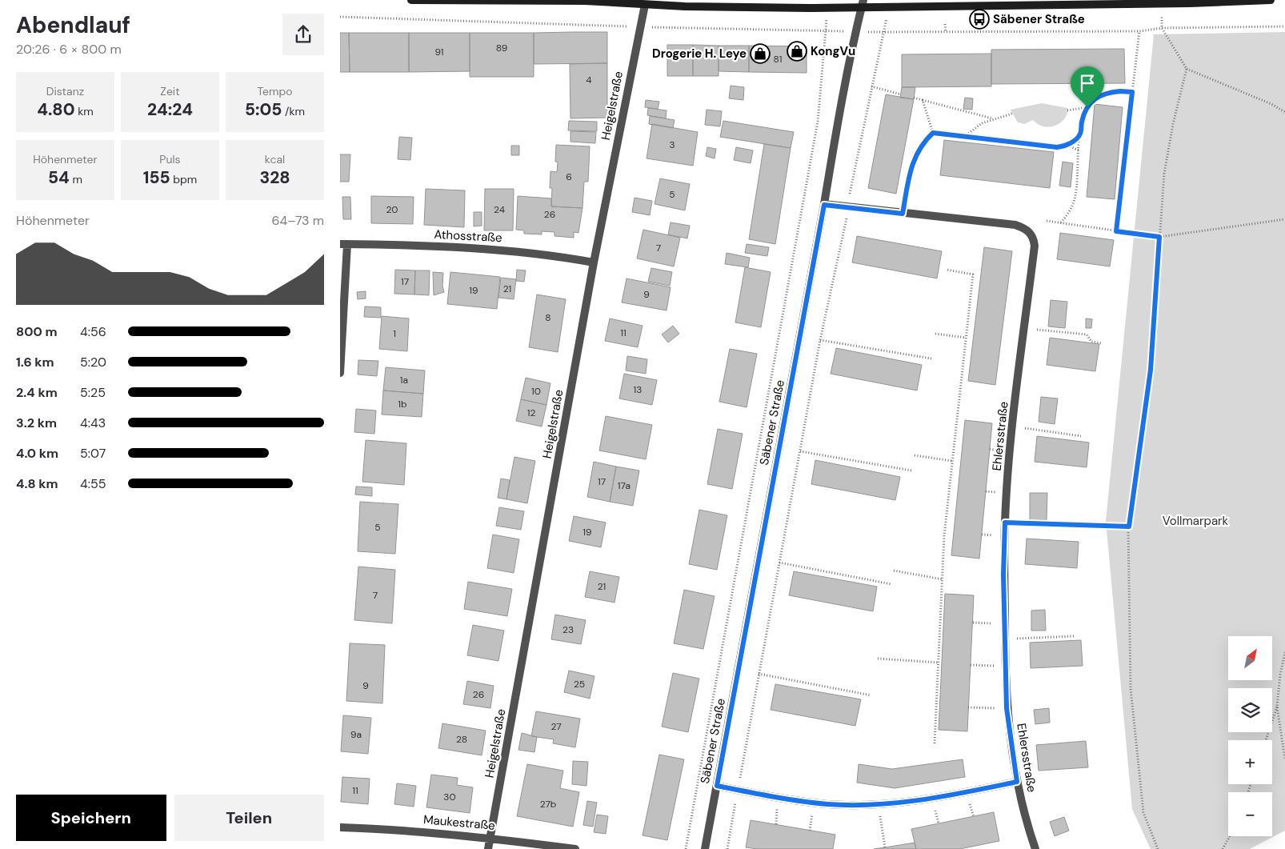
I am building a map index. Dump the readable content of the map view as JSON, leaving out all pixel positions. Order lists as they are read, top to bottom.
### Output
{
  "streets": {
    "street": [
      "Heigelstraße",
      "Athosstraße",
      "Säbener Straße",
      "Ehlersstraße",
      "Maukestraße"
    ]
  },
  "crossings": [
    ["Heigelstraße", "Athosstraße"],
    ["Heigelstraße", "Maukestraße"],
    ["Säbener Straße", "Ehlersstraße"]
  ],
  "parks": ["Vollmarpark"],
  "places": {
    "bus stop": ["Säbener Straße"],
    "shop": ["KongVu", "Drogerie H. Leye"]
  },
  "house_numbers": [
    "89",
    "91",
    "81",
    "4",
    "3",
    "6",
    "5",
    "20",
    "24",
    "26",
    "7",
    "17",
    "21",
    "19",
    "9",
    "8",
    "11",
    "1",
    "1a",
    "13",
    "10",
    "1b",
    "12",
    "17",
    "17a",
    "5",
    "19",
    "21",
    "7",
    "23",
    "25",
    "9",
    "26",
    "27",
    "9a",
    "28",
    "11",
    "30",
    "27b"
  ],
  "north": "top right",
  "page": {
    "heading": ["Abendlauf", "20:26 · 6 × 800 m"],
    "stats": [
      ["Distanz", "4.80 km"],
      ["Zeit", "24:24"],
      ["Tempo", "5:05 /km"],
      ["Höhenmeter", "54 m"],
      ["Puls", "155 bpm"],
      ["kcal", "328"]
    ],
    "chart": ["Höhenmeter", "64–73 m"],
    "list": [
      {
        "name": "800 m",
        "note": "4:56"
      },
      {
        "name": "1.6 km",
        "note": "5:20"
      },
      {
        "name": "2.4 km",
        "note": "5:25"
      },
      {
        "name": "3.2 km",
        "note": "4:43"
      },
      {
        "name": "4.0 km",
        "note": "5:07"
      },
      {
        "name": "4.8 km",
        "note": "4:55"
      }
    ],
    "map_buttons": ["+", "−"],
    "buttons": ["Speichern", "Teilen"]
  }
}
